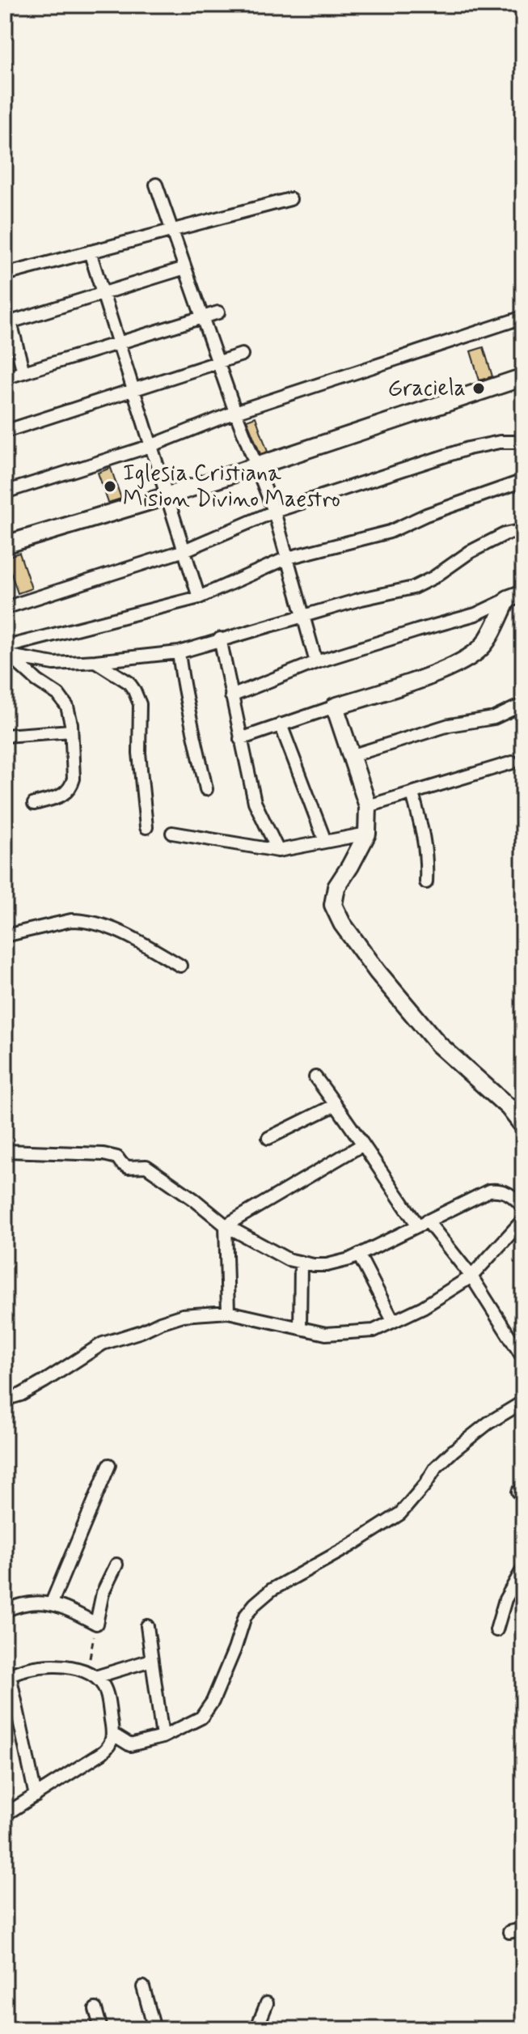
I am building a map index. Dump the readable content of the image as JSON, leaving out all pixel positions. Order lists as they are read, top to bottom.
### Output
{
  "places": ["Graciela", "Iglesia Cristiana Mision Divino Maestro"]
}
